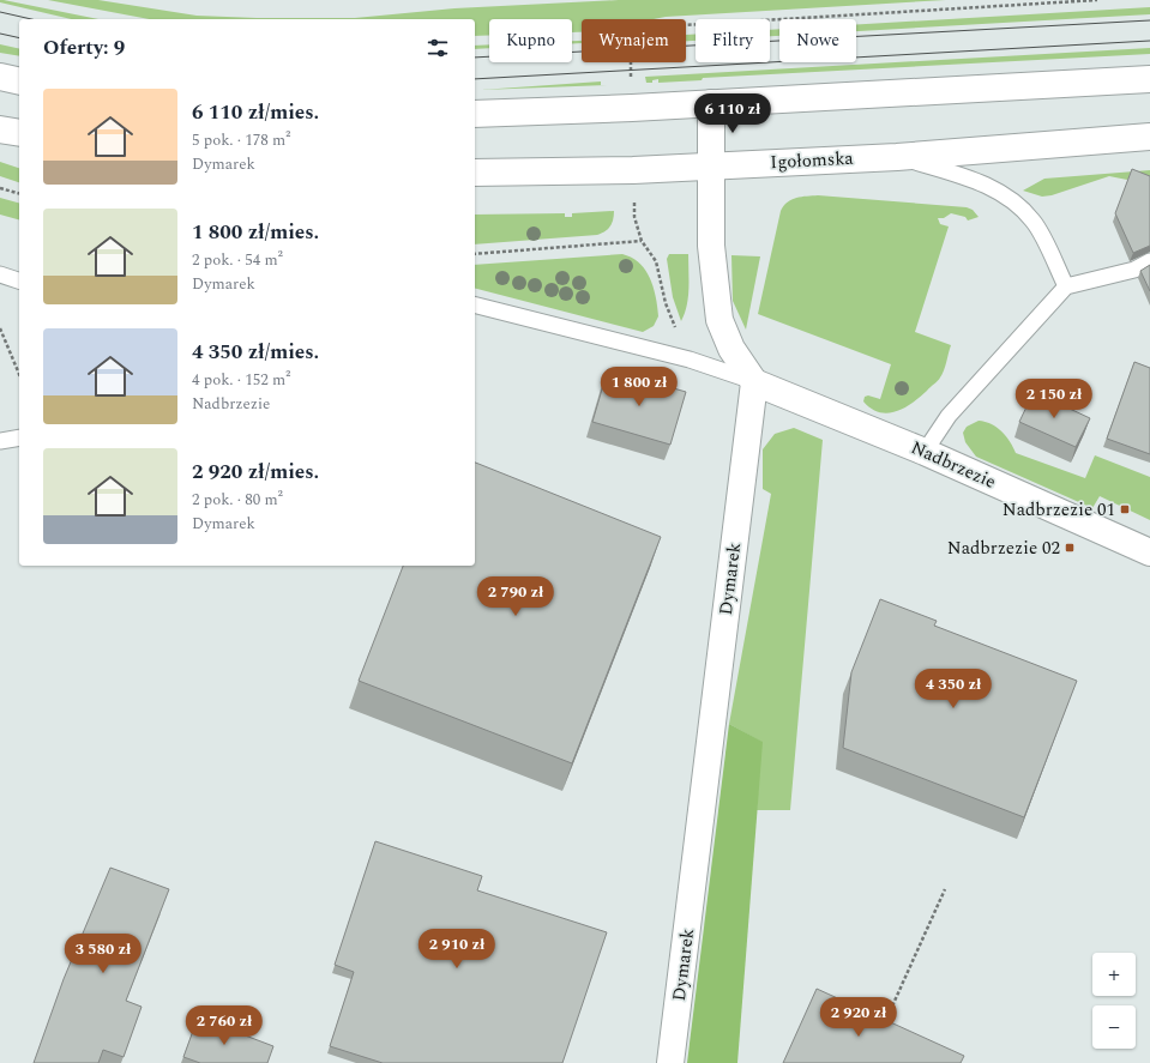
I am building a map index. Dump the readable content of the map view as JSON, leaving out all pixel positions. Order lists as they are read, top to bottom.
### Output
{
  "streets": {
    "street": ["Igołomska", "Nadbrzezie", "Dymarek"]
  },
  "crossings": [
    ["Nadbrzezie", "Dymarek"]
  ],
  "places": {
    "transit": ["Nadbrzezie 01", "Nadbrzezie 02"]
  },
  "page": {
    "chip": [
      "Kupno",
      "Wynajem",
      "Filtry",
      "Nowe"
    ],
    "heading": "Oferty: 9",
    "list": [
      {
        "name": "6 110 zł/mies.",
        "note": "5 pok. · 178 m² · Dymarek"
      },
      {
        "name": "1 800 zł/mies.",
        "note": "2 pok. · 54 m² · Dymarek"
      },
      {
        "name": "4 350 zł/mies.",
        "note": "4 pok. · 152 m² · Nadbrzezie"
      },
      {
        "name": "2 920 zł/mies.",
        "note": "2 pok. · 80 m² · Dymarek"
      }
    ],
    "price": [
      "6 110 zł",
      "1 800 zł",
      "2 150 zł",
      "2 790 zł",
      "4 350 zł",
      "2 910 zł",
      "3 580 zł",
      "2 920 zł",
      "2 760 zł"
    ],
    "map_buttons": ["+", "−"]
  }
}
